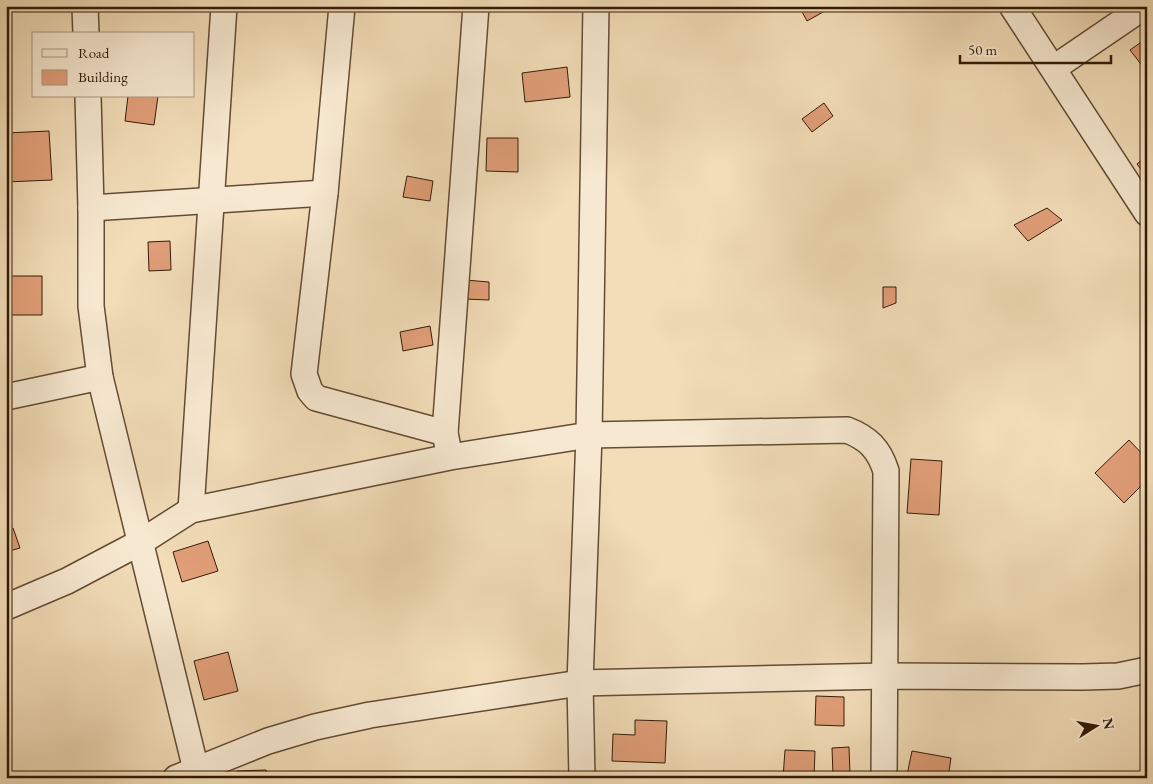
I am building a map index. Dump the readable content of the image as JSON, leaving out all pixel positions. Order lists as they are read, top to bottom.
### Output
{
  "legend": ["Road", "Building"],
  "scale_bar": "50 m",
  "north": "right"
}
